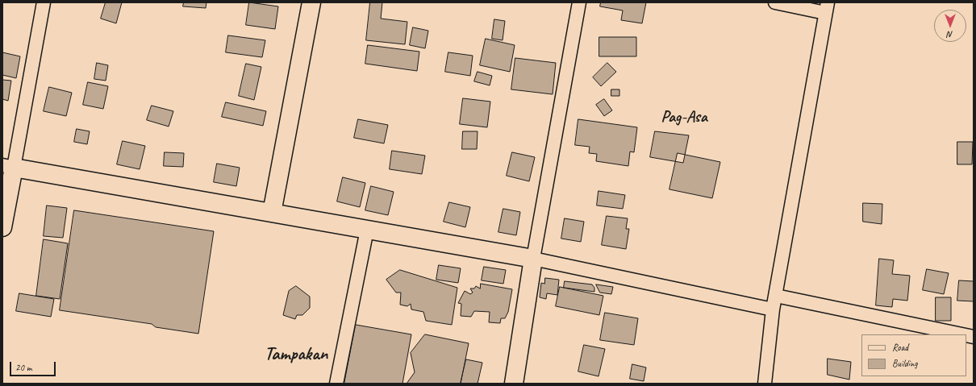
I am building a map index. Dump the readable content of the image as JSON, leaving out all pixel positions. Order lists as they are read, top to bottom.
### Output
{
  "districts": ["Pag-Asa", "Tampakan"],
  "legend": ["Road", "Building"],
  "scale_bar": "20 m",
  "north": "bottom"
}
